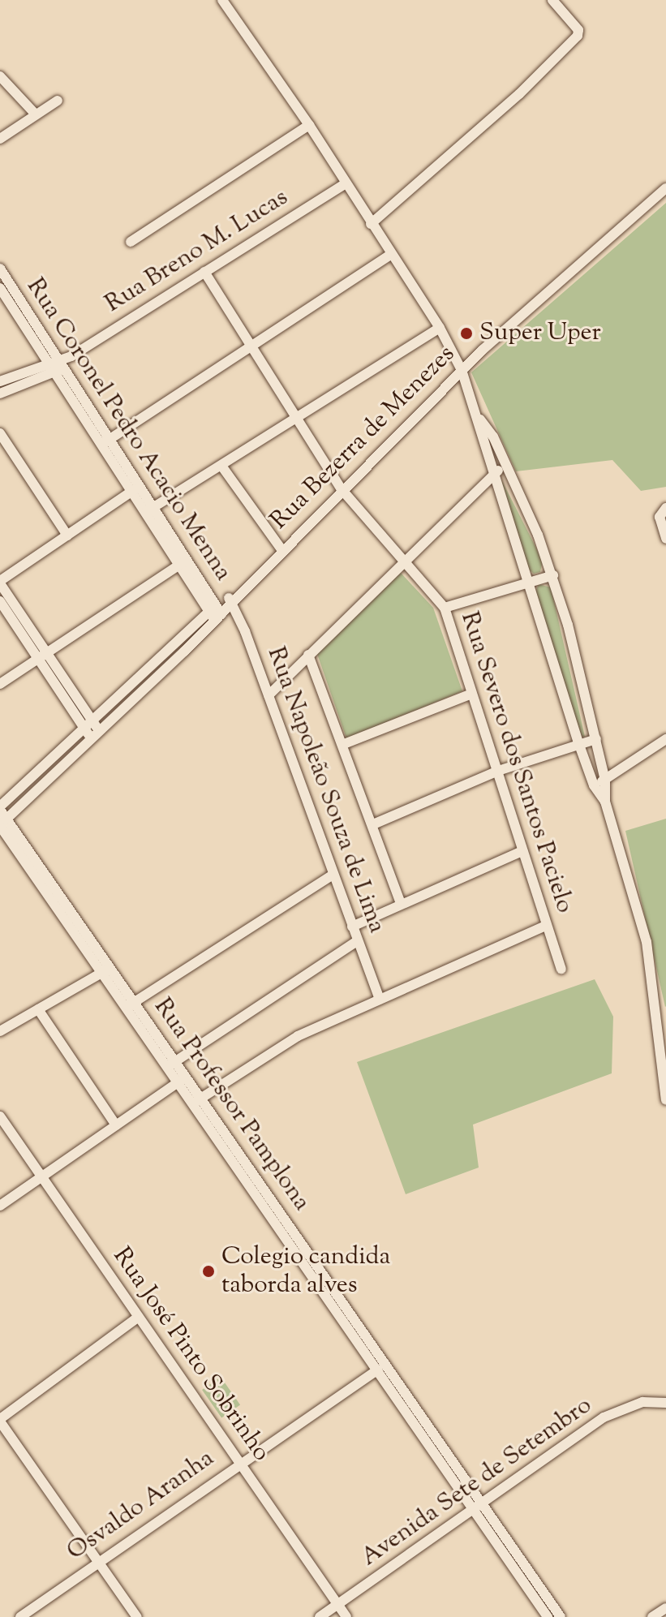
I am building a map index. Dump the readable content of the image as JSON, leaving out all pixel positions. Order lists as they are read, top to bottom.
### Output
{
  "streets": {
    "street": [
      "Rua Breno M. Lucas",
      "Rua Coronel Pedro Acacio Menna",
      "Rua Bezerra de Menezes",
      "Rua Severo dos Santos Pacielo",
      "Rua Napoleão Souza de Lima",
      "Rua Professor Pamplona",
      "Rua José Pinto Sobrinho",
      "Avenida Sete de Setembro",
      "Osvaldo Aranha"
    ]
  },
  "crossings": [
    ["Rua Breno M. Lucas", "Rua Coronel Pedro Acacio Menna"],
    ["Rua Breno M. Lucas", "Rua Severo dos Santos Pacielo"],
    ["Rua Coronel Pedro Acacio Menna", "Rua Bezerra de Menezes"],
    ["Rua Bezerra de Menezes", "Rua Severo dos Santos Pacielo"],
    ["Rua Bezerra de Menezes", "Rua Napoleão Souza de Lima"],
    ["Rua Bezerra de Menezes", "Rua Professor Pamplona"],
    ["Rua Professor Pamplona", "Avenida Sete de Setembro"],
    ["Rua Professor Pamplona", "Osvaldo Aranha"],
    ["Rua José Pinto Sobrinho", "Avenida Sete de Setembro"],
    ["Rua José Pinto Sobrinho", "Osvaldo Aranha"]
  ],
  "places": ["Super Uper", "Colegio candida taborda alves"]
}
